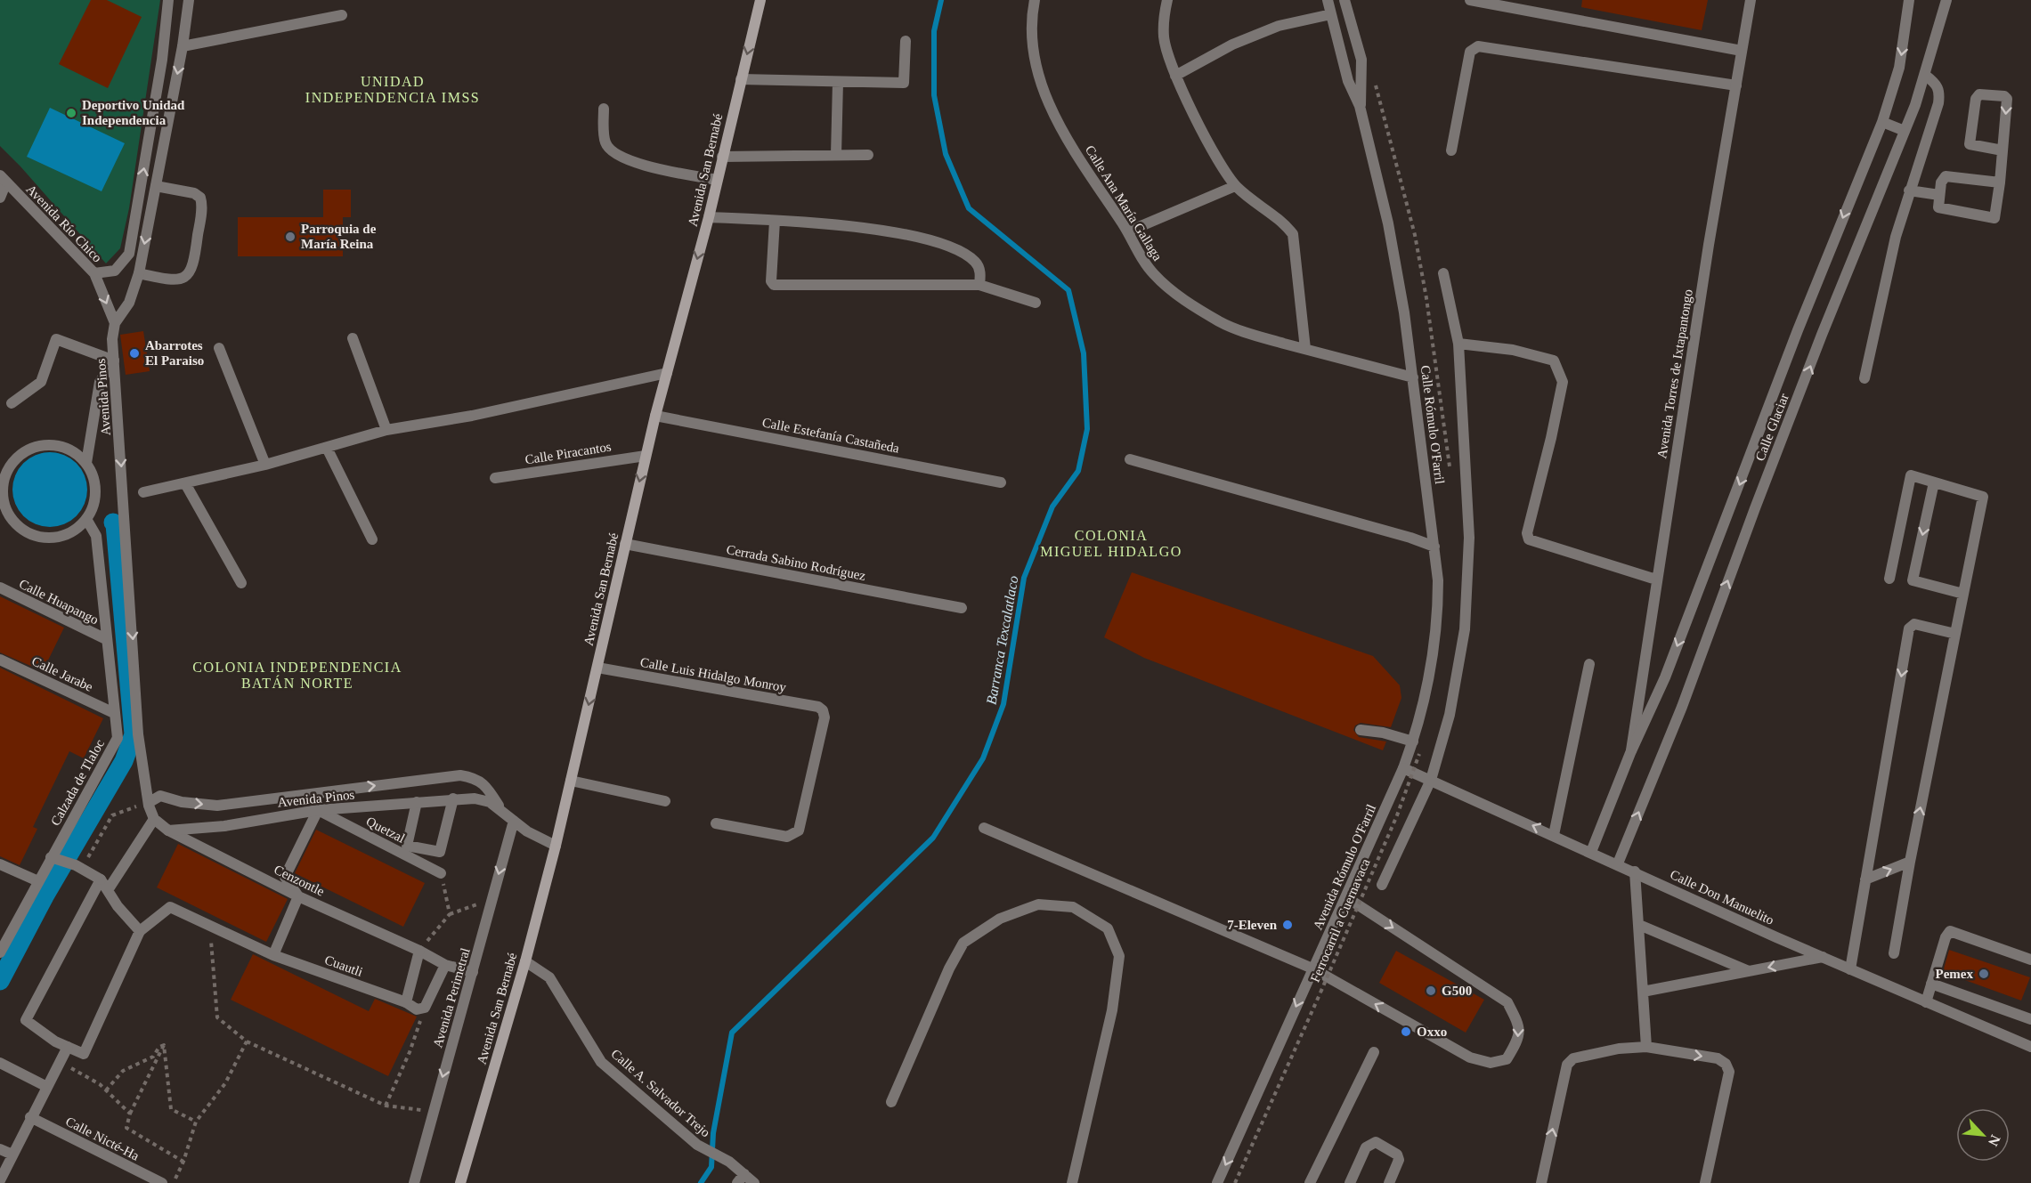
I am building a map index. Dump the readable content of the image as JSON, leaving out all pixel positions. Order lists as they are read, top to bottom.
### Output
{
  "streets": {
    "main road": ["Avenida San Bernabé"],
    "street": [
      "Calle Ana María Gallaga",
      "Avenida Río Chico",
      "Avenida Torres de Ixtapantongo",
      "Avenida Pinos",
      "Calle Rómulo O'Farril",
      "Calle Glaciar",
      "Calle Estefanía Castañeda",
      "Calle Piracantos",
      "Cerrada Sabino Rodríguez",
      "Calle Huapango",
      "Calle Jarabe",
      "Calle Luis Hidalgo Monroy",
      "Calzada de Tlaloc",
      "Quetzal",
      "Avenida Rómulo O'Farril",
      "Cenzontle",
      "Calle Don Manuelito",
      "Cuautli",
      "Avenida Perimetral",
      "Calle A. Salvador Trejo",
      "Calle Nicté-Ha"
    ],
    "path": ["Ferrocarril a Cuernavaca"]
  },
  "crossings": [
    ["Avenida San Bernabé", "Avenida Pinos"],
    ["Avenida San Bernabé", "Calle Estefanía Castañeda"],
    ["Avenida San Bernabé", "Calle Piracantos"],
    ["Avenida San Bernabé", "Cerrada Sabino Rodríguez"],
    ["Avenida San Bernabé", "Calle Luis Hidalgo Monroy"],
    ["Avenida San Bernabé", "Calle A. Salvador Trejo"],
    ["Calle Ana María Gallaga", "Calle Rómulo O'Farril"],
    ["Avenida Río Chico", "Avenida Pinos"],
    ["Avenida Torres de Ixtapantongo", "Calle Glaciar"],
    ["Avenida Pinos", "Quetzal"],
    ["Avenida Pinos", "Cenzontle"],
    ["Avenida Pinos", "Avenida Perimetral"],
    ["Calle Rómulo O'Farril", "Avenida Rómulo O'Farril"],
    ["Calle Glaciar", "Calle Don Manuelito"],
    ["Calle Huapango", "Calzada de Tlaloc"],
    ["Calle Jarabe", "Calzada de Tlaloc"],
    ["Avenida Rómulo O'Farril", "Calle Don Manuelito"],
    ["Cenzontle", "Avenida Perimetral"]
  ],
  "one_way": ["Avenida San Bernabé"],
  "districts": ["UNIDAD INDEPENDENCIA IMSS", "COLONIA MIGUEL HIDALGO", "COLONIA INDEPENDENCIA BATÁN NORTE"],
  "water": ["Barranca Texcalatlaco"],
  "places": [
    "Deportivo Unidad Independencia",
    "Parroquia de María Reina",
    "Abarrotes El Paraiso",
    "7-Eleven",
    "Pemex",
    "G500",
    "Oxxo"
  ],
  "north": "bottom right"
}
